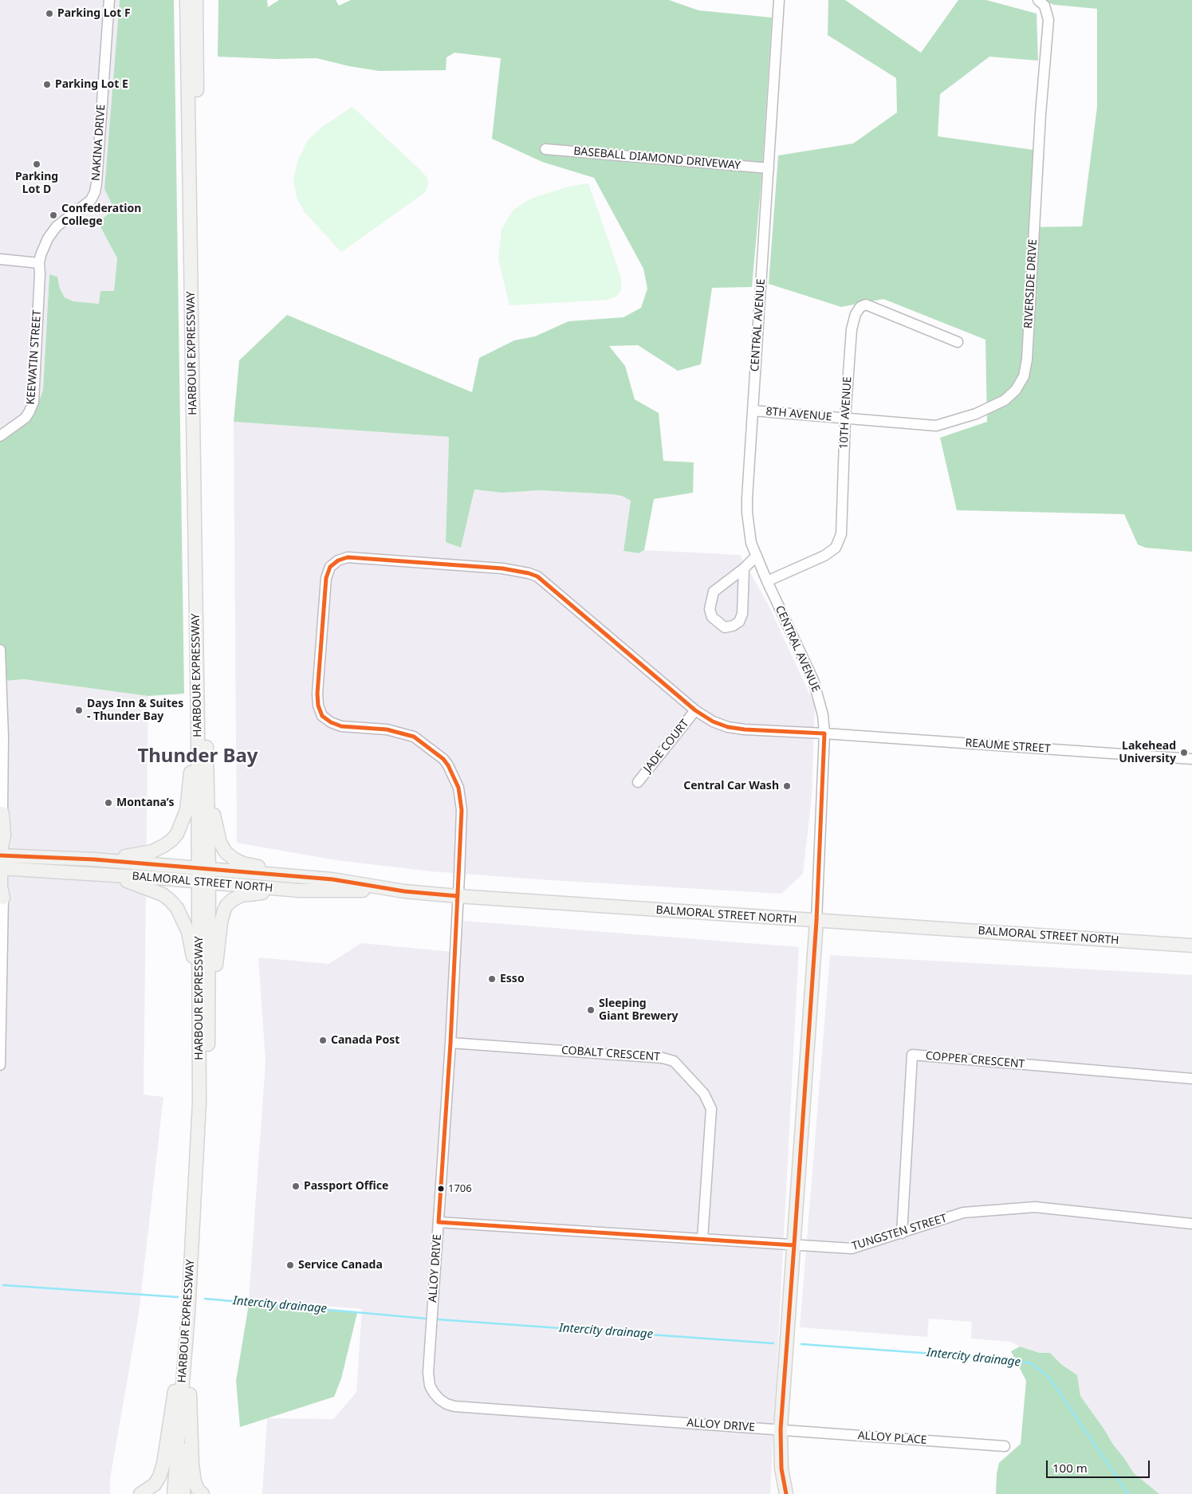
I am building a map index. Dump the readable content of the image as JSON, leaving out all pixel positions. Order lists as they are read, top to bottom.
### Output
{
  "streets": {
    "main road": ["CENTRAL AVENUE", "HARBOUR EXPRESSWAY", "BALMORAL STREET NORTH"],
    "street": [
      "NAKINA DRIVE",
      "BASEBALL DIAMOND DRIVEWAY",
      "RIVERSIDE DRIVE",
      "KEEWATIN STREET",
      "10TH AVENUE",
      "8TH AVENUE",
      "JADE COURT",
      "REAUME STREET",
      "COBALT CRESCENT",
      "COPPER CRESCENT",
      "TUNGSTEN STREET",
      "ALLOY DRIVE",
      "ALLOY PLACE"
    ]
  },
  "crossings": [
    ["NAKINA DRIVE", "KEEWATIN STREET"],
    ["BASEBALL DIAMOND DRIVEWAY", "CENTRAL AVENUE"],
    ["RIVERSIDE DRIVE", "10TH AVENUE"],
    ["RIVERSIDE DRIVE", "8TH AVENUE"],
    ["CENTRAL AVENUE", "10TH AVENUE"],
    ["CENTRAL AVENUE", "8TH AVENUE"],
    ["CENTRAL AVENUE", "REAUME STREET"],
    ["CENTRAL AVENUE", "BALMORAL STREET NORTH"],
    ["CENTRAL AVENUE", "TUNGSTEN STREET"],
    ["CENTRAL AVENUE", "ALLOY DRIVE"],
    ["CENTRAL AVENUE", "ALLOY PLACE"],
    ["HARBOUR EXPRESSWAY", "BALMORAL STREET NORTH"],
    ["10TH AVENUE", "8TH AVENUE"],
    ["JADE COURT", "REAUME STREET"],
    ["JADE COURT", "ALLOY DRIVE"],
    ["REAUME STREET", "ALLOY DRIVE"],
    ["BALMORAL STREET NORTH", "ALLOY DRIVE"],
    ["COBALT CRESCENT", "TUNGSTEN STREET"],
    ["COBALT CRESCENT", "ALLOY DRIVE"],
    ["COPPER CRESCENT", "TUNGSTEN STREET"],
    ["TUNGSTEN STREET", "ALLOY DRIVE"],
    ["ALLOY DRIVE", "ALLOY PLACE"]
  ],
  "districts": ["Thunder Bay"],
  "water": ["Intercity drainage"],
  "places": [
    "Parking Lot F",
    "Parking Lot E",
    "Parking Lot D",
    "Confederation College",
    "Days Inn & Suites - Thunder Bay",
    "Lakehead University",
    "Central Car Wash",
    "Montana’s",
    "Esso",
    "Sleeping Giant Brewery",
    "Canada Post",
    "Passport Office",
    "1706",
    "Service Canada"
  ],
  "scale_bar": "100 m"
}
